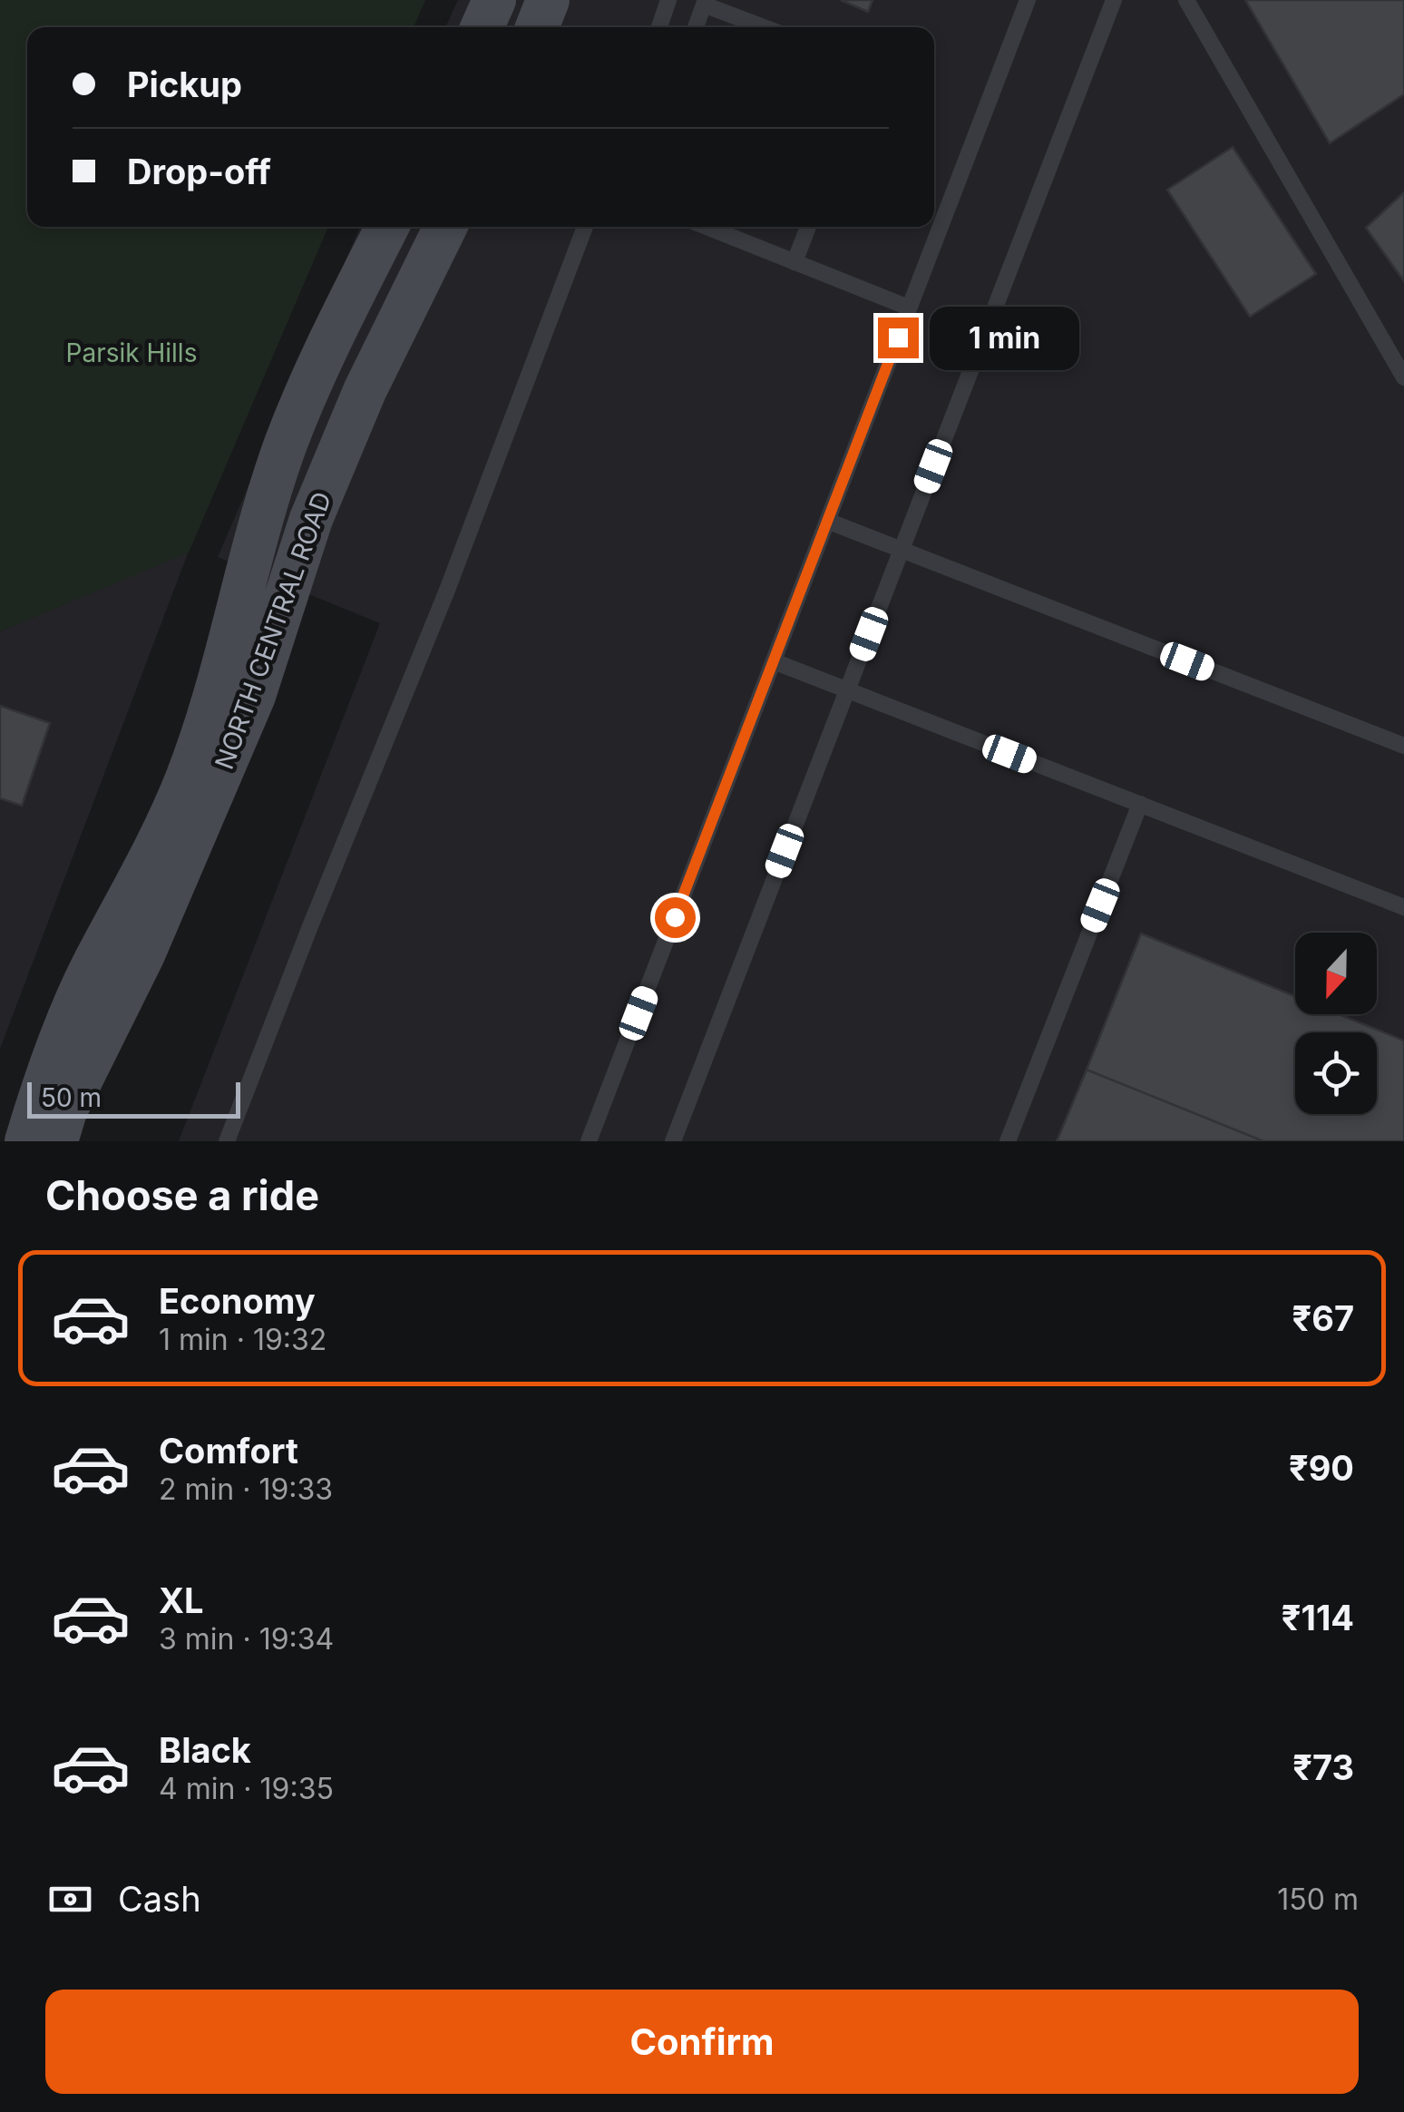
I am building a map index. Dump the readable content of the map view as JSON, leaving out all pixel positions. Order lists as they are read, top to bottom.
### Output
{
  "streets": {
    "main road": ["NORTH CENTRAL ROAD"]
  },
  "parks": ["Parsik Hills"],
  "scale_bar": "50 m",
  "north": "bottom",
  "page": {
    "banner": ["Pickup", "Drop-off"],
    "bubble": "1 min",
    "scale": "50 m",
    "heading": "Choose a ride",
    "list": [
      {
        "name": "Economy",
        "note": "1 min · 19:32",
        "value": "₹67"
      },
      {
        "name": "Comfort",
        "note": "2 min · 19:33",
        "value": "₹90"
      },
      {
        "name": "XL",
        "note": "3 min · 19:34",
        "value": "₹114"
      },
      {
        "name": "Black",
        "note": "4 min · 19:35",
        "value": "₹73"
      }
    ],
    "pay": ["Cash", "150 m"],
    "buttons": "Confirm"
  }
}
